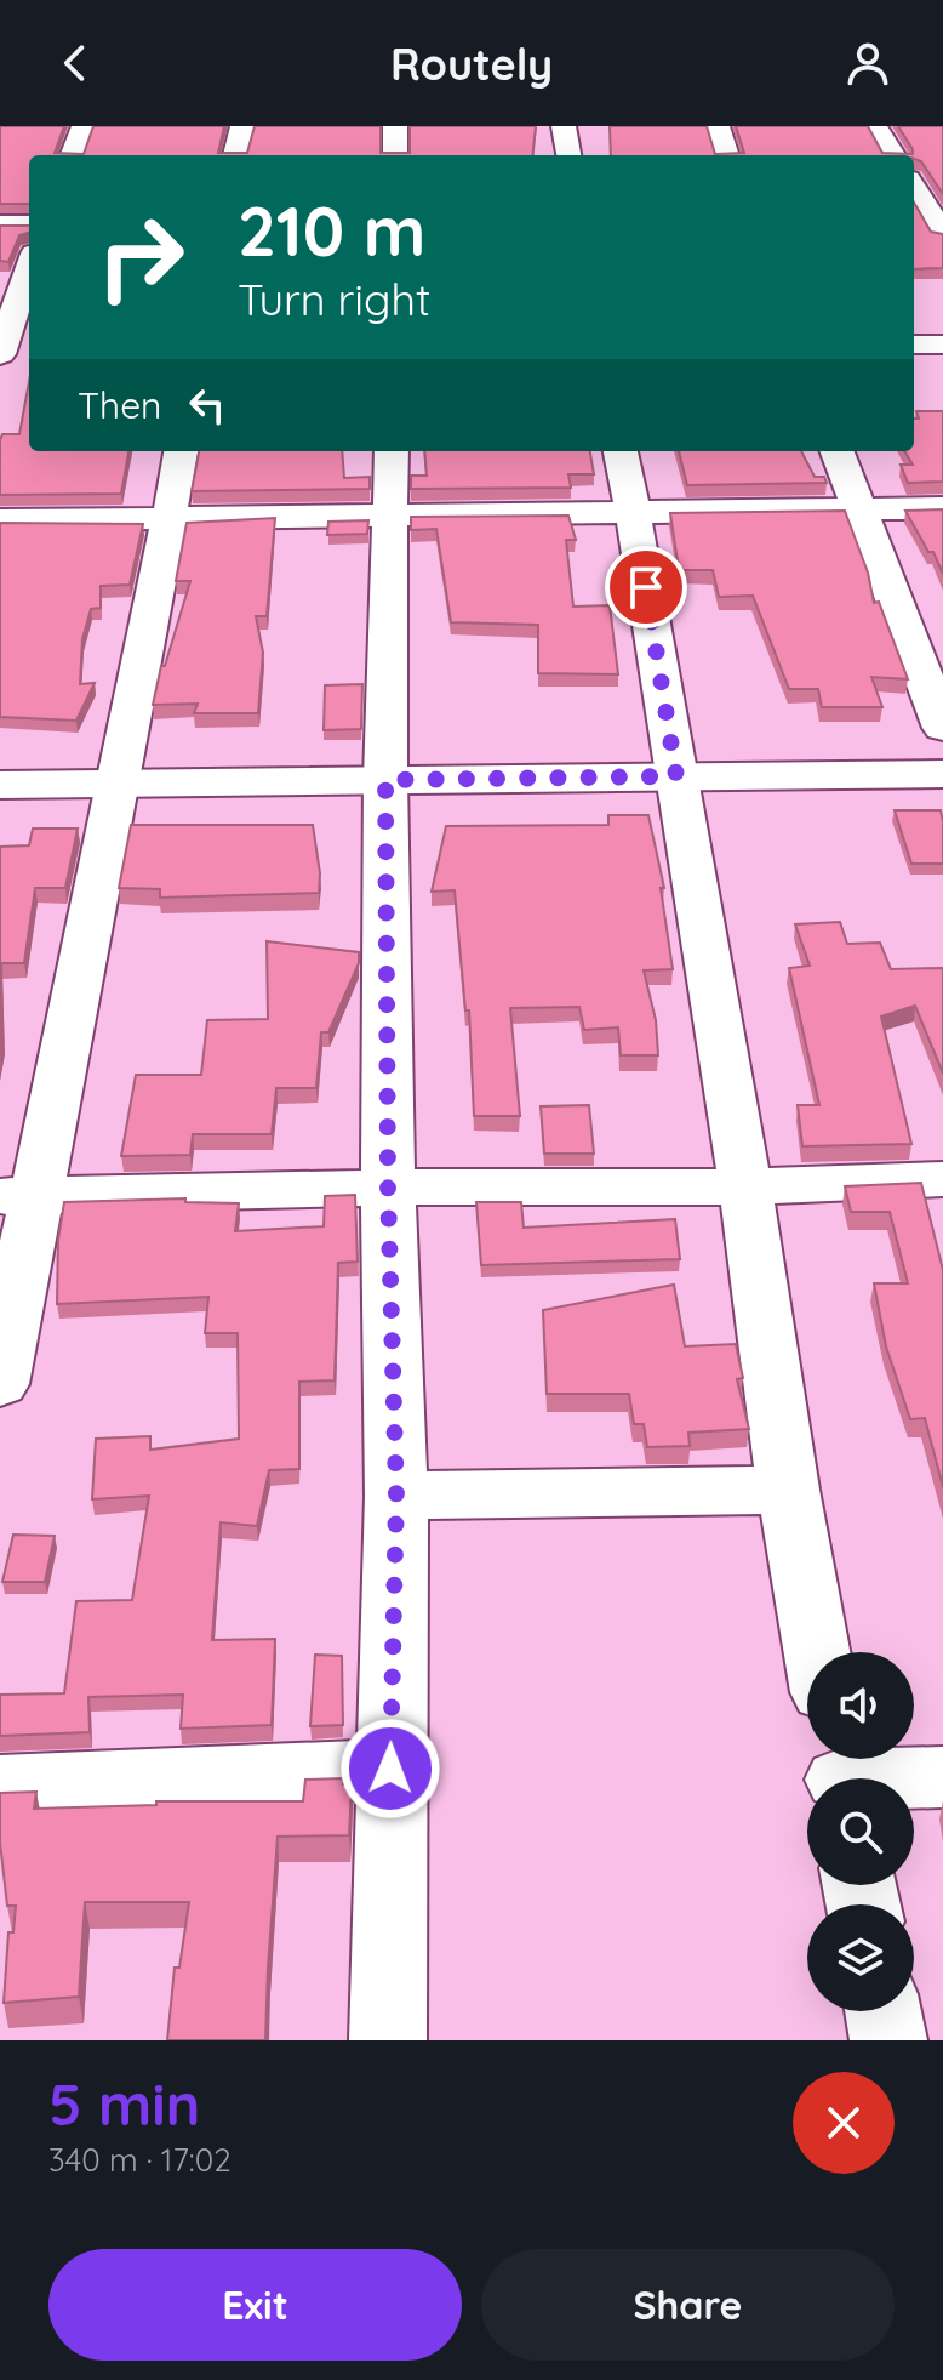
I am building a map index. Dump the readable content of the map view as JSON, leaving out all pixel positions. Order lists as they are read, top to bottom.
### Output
{
  "page": {
    "header": "Routely",
    "turn": ["210 m", "Turn right"],
    "then": "Then",
    "heading": ["5 min", "340 m · 17:02"],
    "buttons": ["Exit", "Share"]
  }
}
